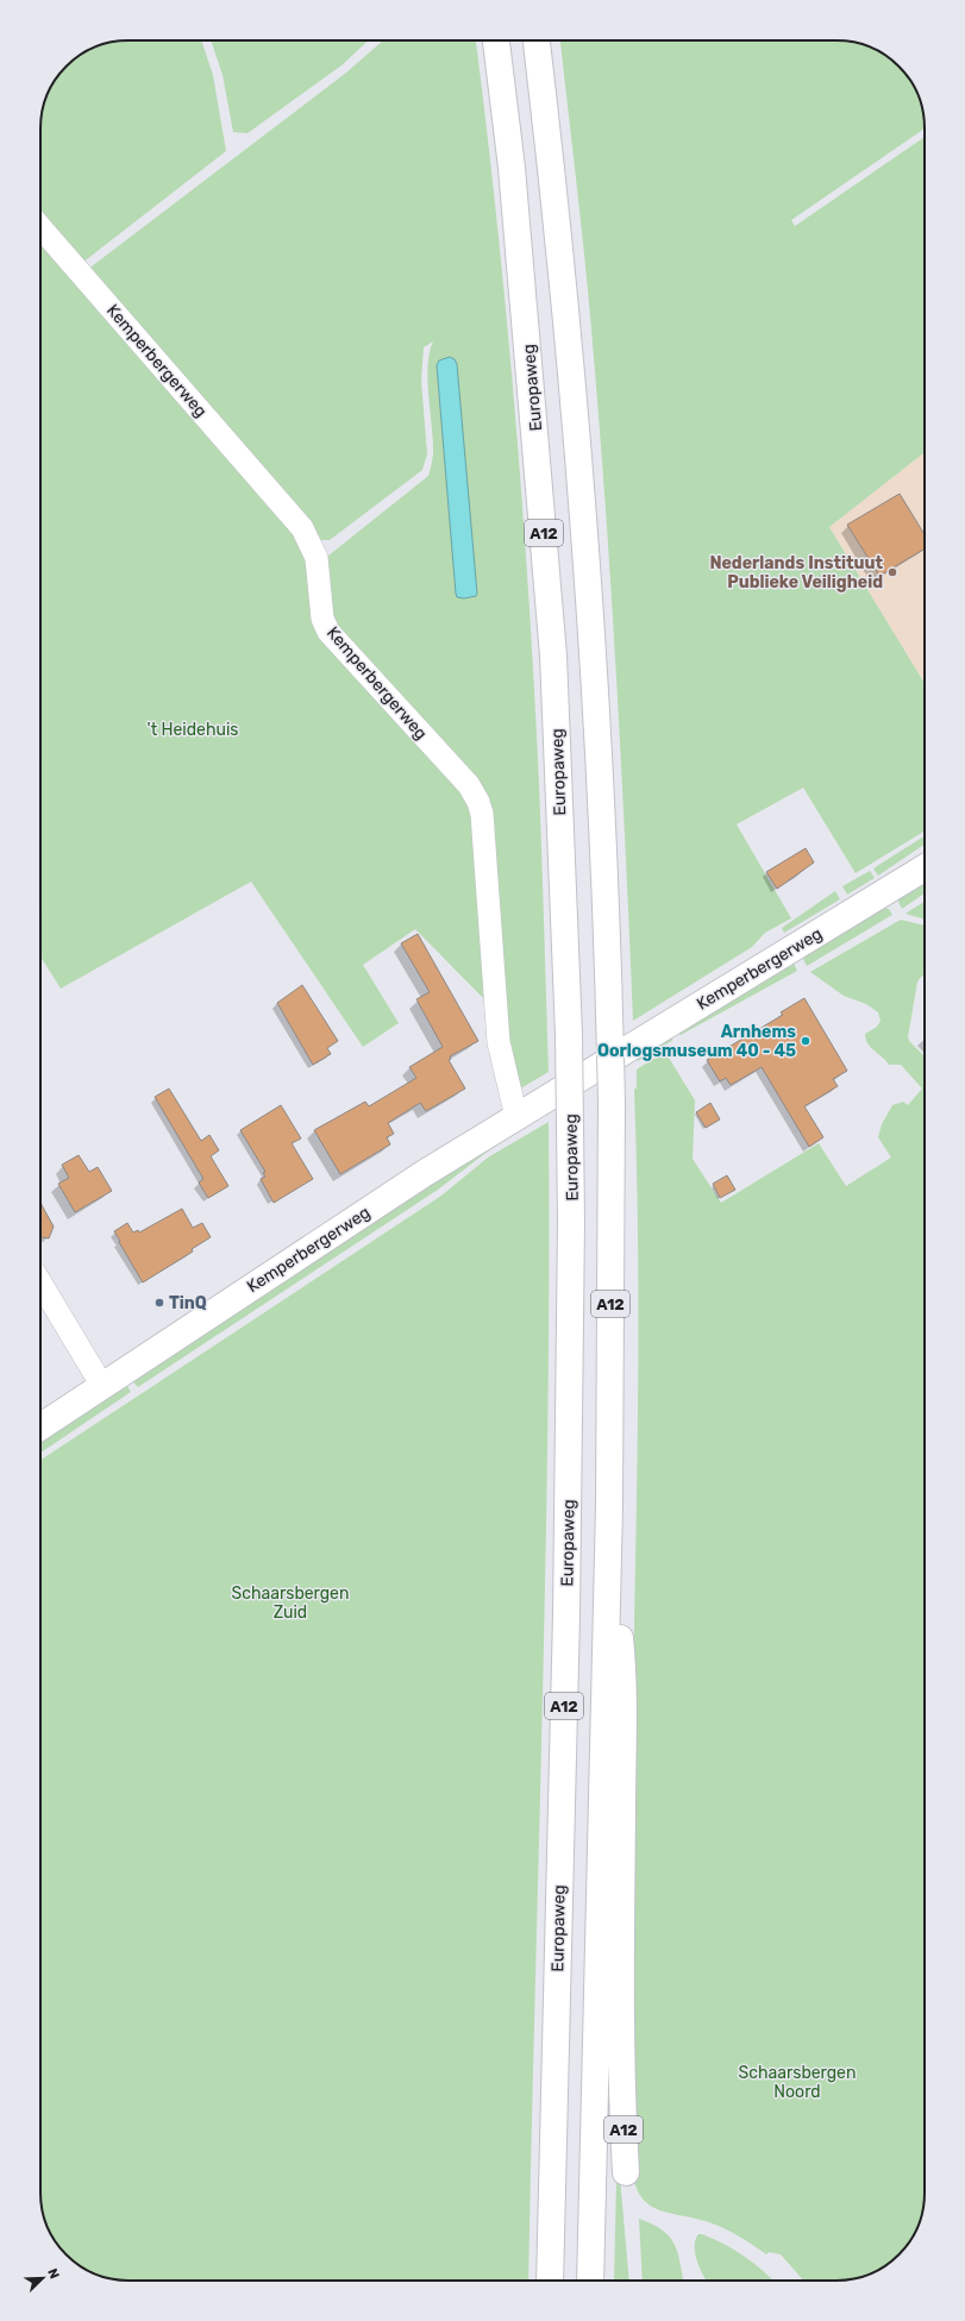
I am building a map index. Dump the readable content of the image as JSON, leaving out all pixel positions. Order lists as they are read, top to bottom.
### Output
{
  "streets": {
    "main road": ["Kemperbergerweg", "Europaweg", "A12"]
  },
  "parks": ["'t Heidehuis", "Schaarsbergen Zuid", "Schaarsbergen Noord"],
  "places": ["Nederlands Instituut Publieke Veiligheid", "Arnhems Oorlogsmuseum 40 - 45", "TinQ"],
  "north": "top right"
}
